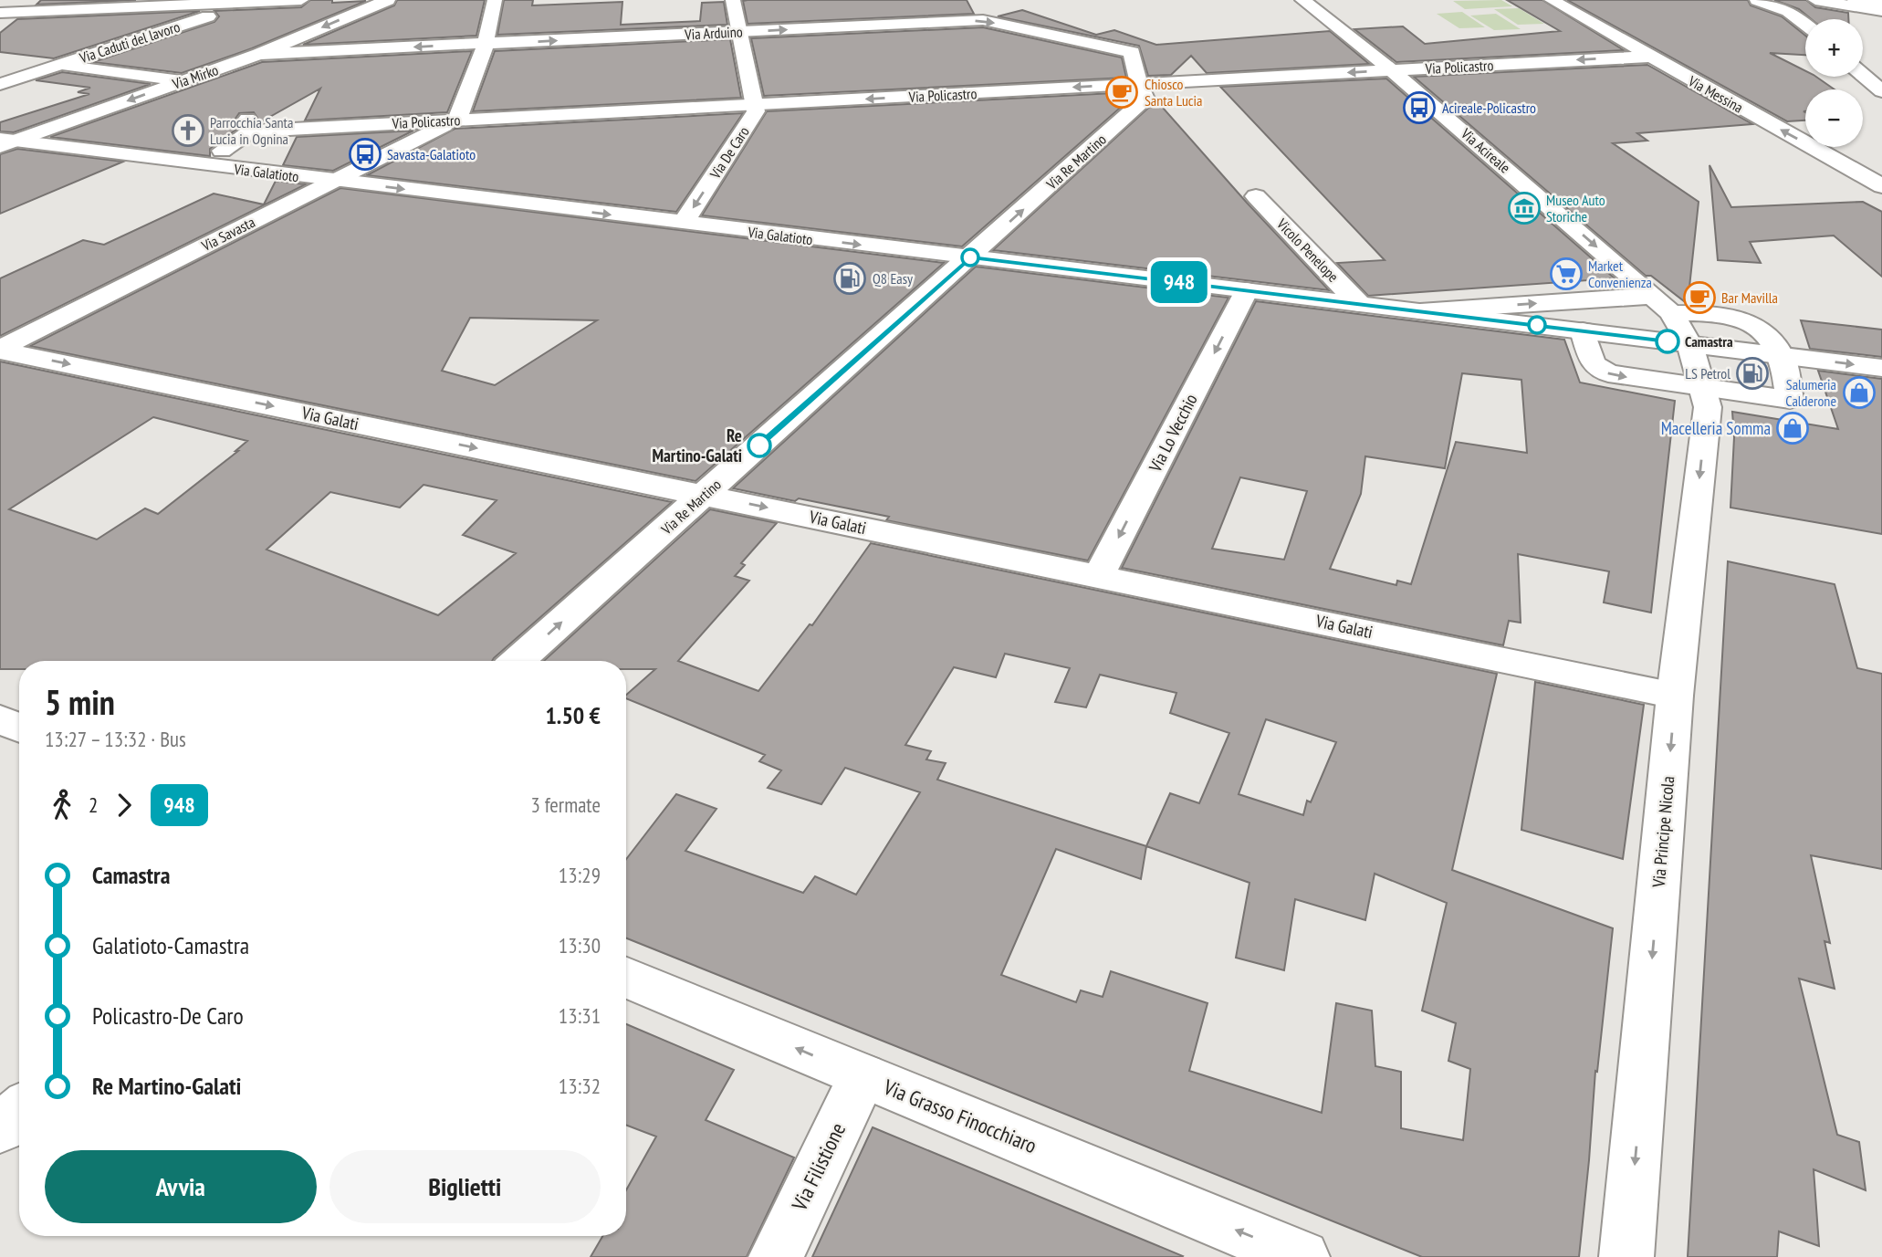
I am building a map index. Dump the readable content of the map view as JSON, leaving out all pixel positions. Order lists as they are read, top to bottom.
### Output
{
  "streets": {
    "street": [
      "Via Arduino",
      "Via Caduti del lavoro",
      "Via Policastro",
      "Via Mirko",
      "Via Messina",
      "Via Acireale",
      "Via De Caro",
      "Via Re Martino",
      "Via Galatioto",
      "Via Savasta",
      "Vicolo Penelope",
      "Via Galati",
      "Via Lo Vecchio",
      "Via Principe Nicola",
      "Via Grasso Finocchiaro",
      "Via Filistione"
    ]
  },
  "crossings": [
    ["Via Arduino", "Via Policastro"],
    ["Via Arduino", "Via Mirko"],
    ["Via Arduino", "Via De Caro"],
    ["Via Arduino", "Via Re Martino"],
    ["Via Policastro", "Via Messina"],
    ["Via Policastro", "Via Acireale"],
    ["Via Policastro", "Via De Caro"],
    ["Via Policastro", "Via Re Martino"],
    ["Via Policastro", "Via Savasta"],
    ["Via Mirko", "Via Galatioto"],
    ["Via Acireale", "Via Galatioto"],
    ["Via Acireale", "Via Principe Nicola"],
    ["Via De Caro", "Via Galatioto"],
    ["Via Re Martino", "Via Galatioto"],
    ["Via Re Martino", "Via Galati"],
    ["Via Galatioto", "Via Savasta"],
    ["Via Galatioto", "Vicolo Penelope"],
    ["Via Galatioto", "Via Lo Vecchio"],
    ["Via Savasta", "Via Galati"],
    ["Via Galati", "Via Lo Vecchio"],
    ["Via Galati", "Via Principe Nicola"],
    ["Via Grasso Finocchiaro", "Via Filistione"]
  ],
  "one_way": [
    "Via Policastro",
    "Via De Caro",
    "Via Re Martino",
    "Via Galatioto",
    "Via Galati",
    "Via Lo Vecchio",
    "Via Principe Nicola",
    "Via Grasso Finocchiaro"
  ],
  "places": {
    "cafe": ["Chiosco Santa Lucia", "Bar Mavilla"],
    "bus stop": ["Acireale-Policastro", "Savasta-Galatioto"],
    "church": ["Parrocchia Santa Lucia in Ognina"],
    "museum": ["Museo Auto Storiche"],
    "supermarket": ["Market Convenienza"],
    "fuel station": ["Q8 Easy", "LS Petrol"],
    "other": ["Camastra", "Re Martino-Galati"],
    "shop": ["Salumeria Calderone", "Macelleria Somma"]
  },
  "lines": ["bus line 948"],
  "page": {
    "on_map": "948",
    "map_buttons": ["+", "−"],
    "heading": ["5 min", "13:27 – 13:32 · Bus", "1.50 €"],
    "legs": ["2", "948", "3 fermate"],
    "list": [
      {
        "name": "Camastra",
        "value": "13:29"
      },
      {
        "name": "Galatioto-Camastra",
        "value": "13:30"
      },
      {
        "name": "Policastro-De Caro",
        "value": "13:31"
      },
      {
        "name": "Re Martino-Galati",
        "value": "13:32"
      }
    ],
    "buttons": ["Avvia", "Biglietti"]
  }
}
